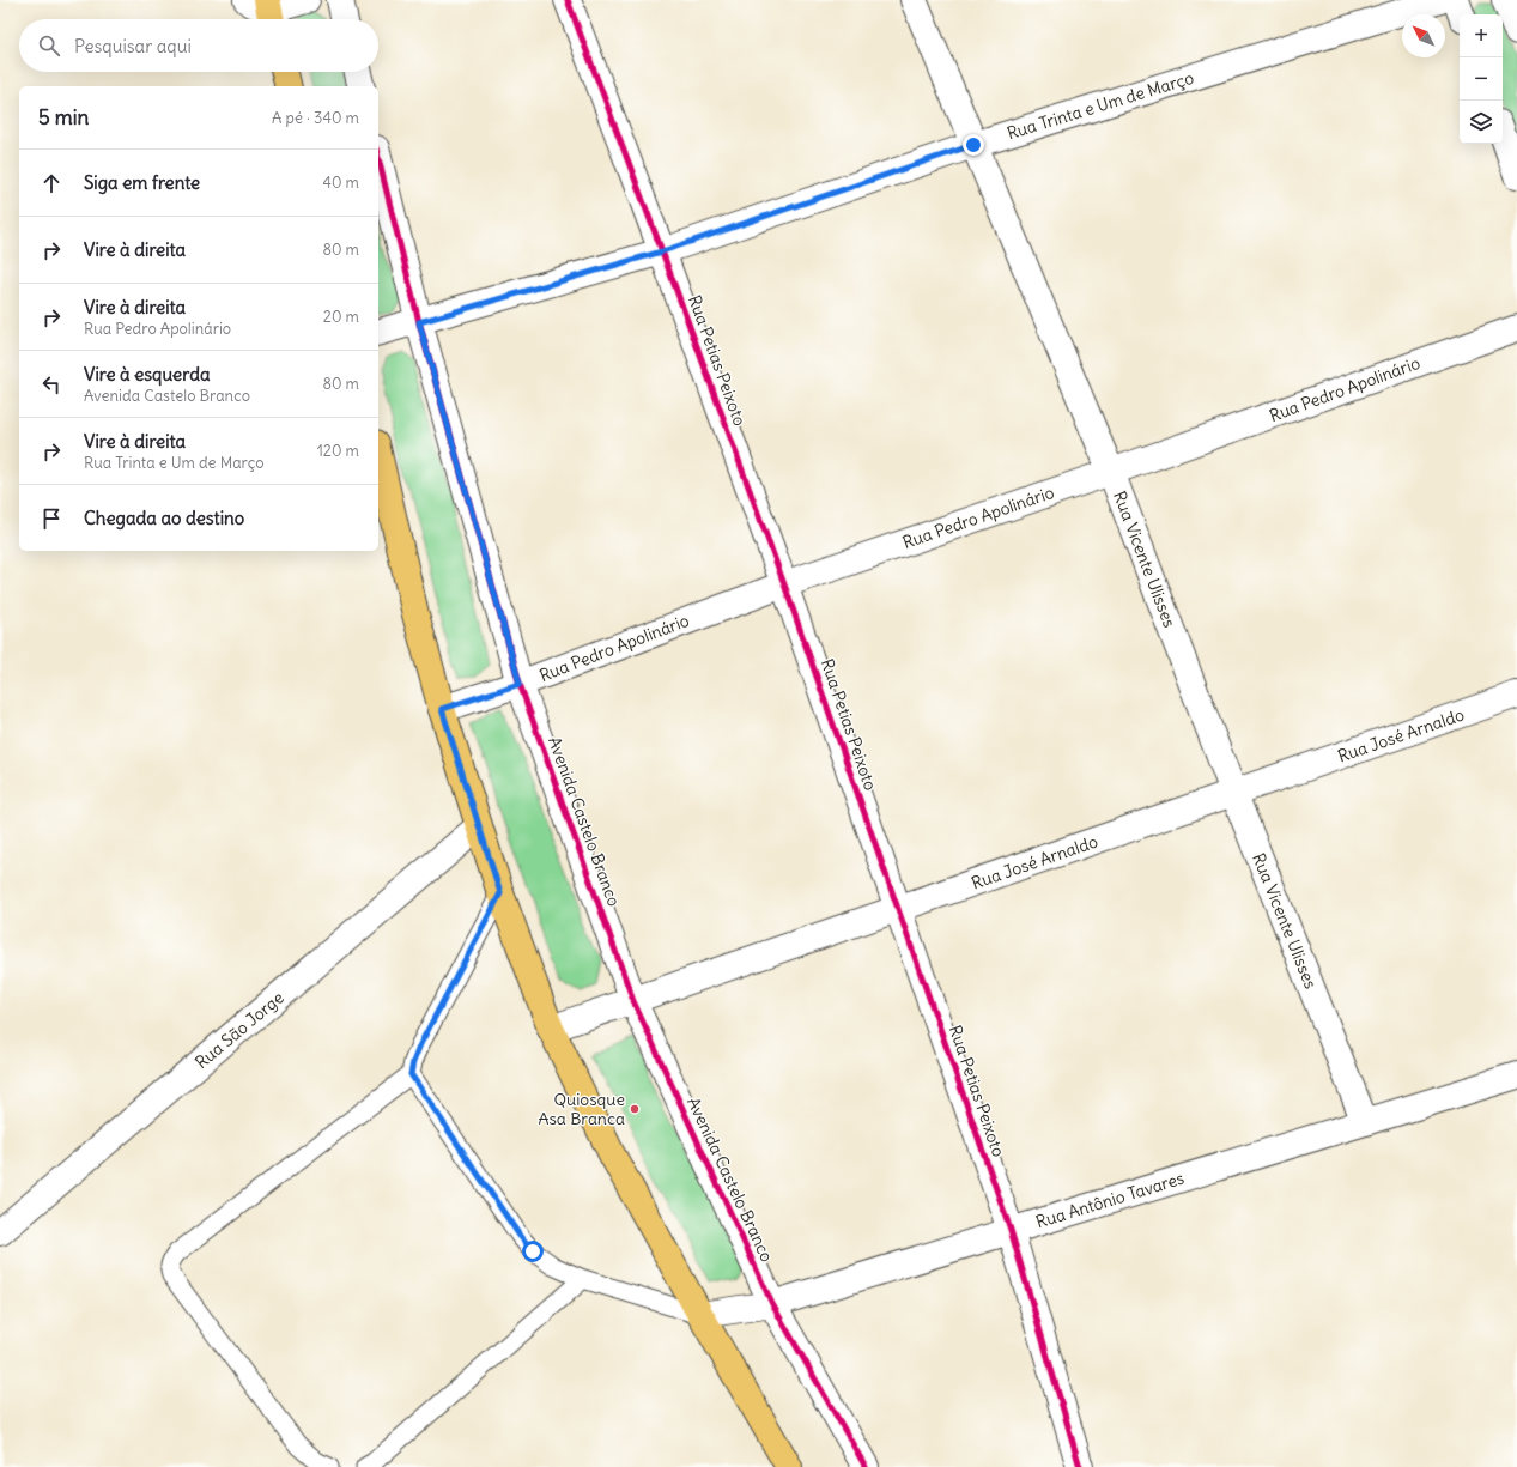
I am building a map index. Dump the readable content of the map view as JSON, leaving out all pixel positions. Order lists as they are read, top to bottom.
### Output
{
  "streets": {
    "street": [
      "Rua Trinta e Um de Março",
      "Rua Petias Peixoto",
      "Rua Pedro Apolinário",
      "Rua Vicente Ulisses",
      "Rua José Arnaldo",
      "Avenida Castelo Branco",
      "Rua São Jorge",
      "Rua Antônio Tavares"
    ]
  },
  "crossings": [
    ["Rua Trinta e Um de Março", "Rua Petias Peixoto"],
    ["Rua Trinta e Um de Março", "Rua Vicente Ulisses"],
    ["Rua Trinta e Um de Março", "Avenida Castelo Branco"],
    ["Rua Petias Peixoto", "Rua Pedro Apolinário"],
    ["Rua Petias Peixoto", "Rua José Arnaldo"],
    ["Rua Petias Peixoto", "Rua Antônio Tavares"],
    ["Rua Pedro Apolinário", "Rua Vicente Ulisses"],
    ["Rua Pedro Apolinário", "Avenida Castelo Branco"],
    ["Rua Vicente Ulisses", "Rua José Arnaldo"],
    ["Rua Vicente Ulisses", "Rua Antônio Tavares"],
    ["Rua José Arnaldo", "Avenida Castelo Branco"],
    ["Avenida Castelo Branco", "Rua Antônio Tavares"]
  ],
  "places": ["Quiosque Asa Branca"],
  "north": "top left",
  "page": {
    "map_buttons": ["+", "−"],
    "search": "Pesquisar aqui",
    "heading": ["5 min", "A pé · 340 m"],
    "list": [
      ["Siga em frente", "40 m"],
      ["Vire à direita", "80 m"],
      ["Vire à direita", "Rua Pedro Apolinário", "20 m"],
      ["Vire à esquerda", "Avenida Castelo Branco", "80 m"],
      ["Vire à direita", "Rua Trinta e Um de Março", "120 m"],
      "Chegada ao destino"
    ]
  }
}
